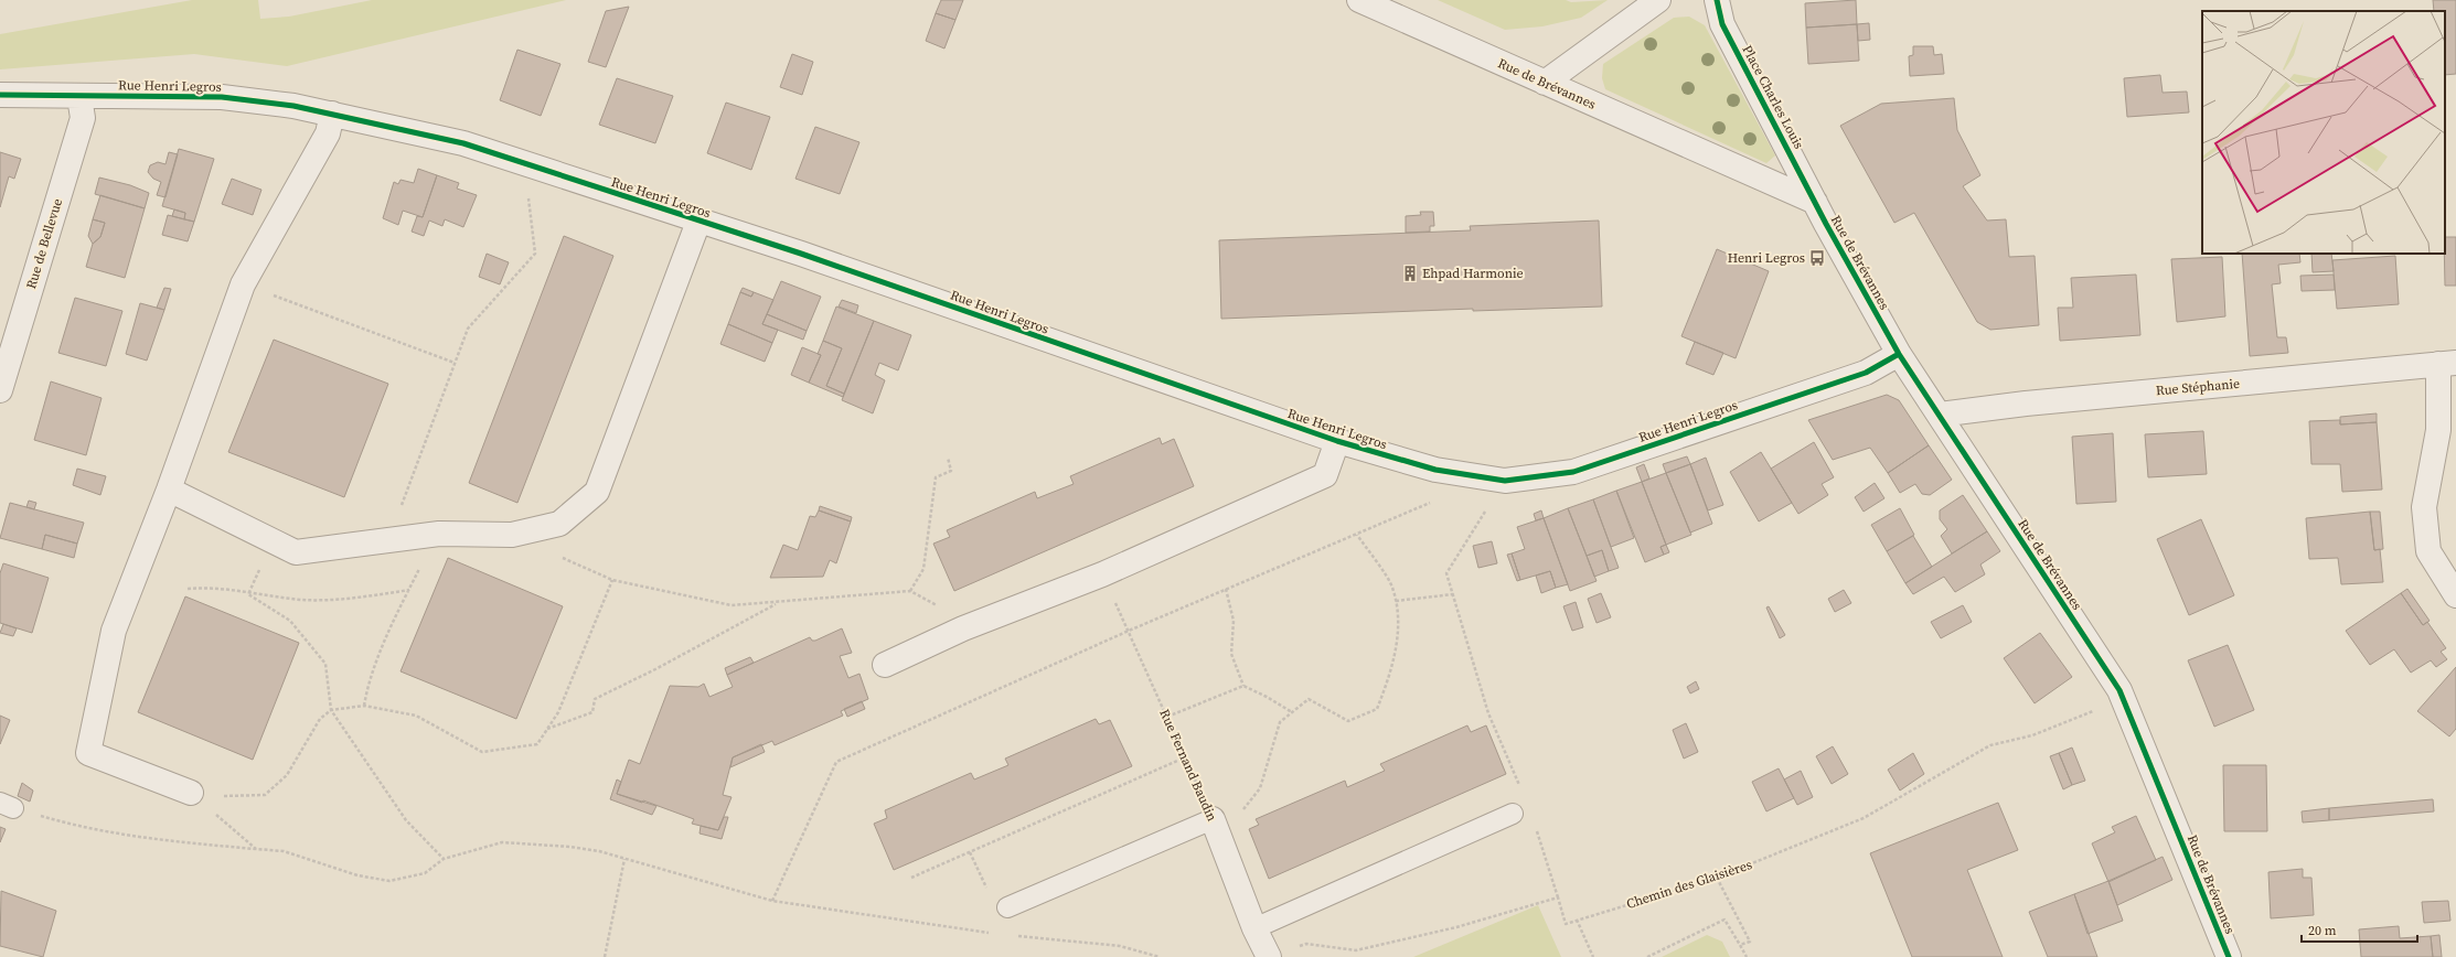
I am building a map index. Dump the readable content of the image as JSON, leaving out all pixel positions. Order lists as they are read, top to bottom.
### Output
{
  "streets": {
    "street": [
      "Rue de Brévannes",
      "Rue Henri Legros",
      "Place Charles Louis",
      "Rue de Bellevue",
      "Rue Stéphanie",
      "Rue Fernand Baudin"
    ],
    "path": ["Chemin des Glaisières"]
  },
  "crossings": [
    ["Rue de Brévannes", "Rue Henri Legros"],
    ["Rue de Brévannes", "Place Charles Louis"],
    ["Rue de Brévannes", "Rue Stéphanie"],
    ["Rue de Brévannes", "Chemin des Glaisières"],
    ["Rue Henri Legros", "Rue de Bellevue"]
  ],
  "places": {
    "bus stop": ["Henri Legros"],
    "building": ["Ehpad Harmonie"]
  },
  "scale_bar": "20 m"
}
